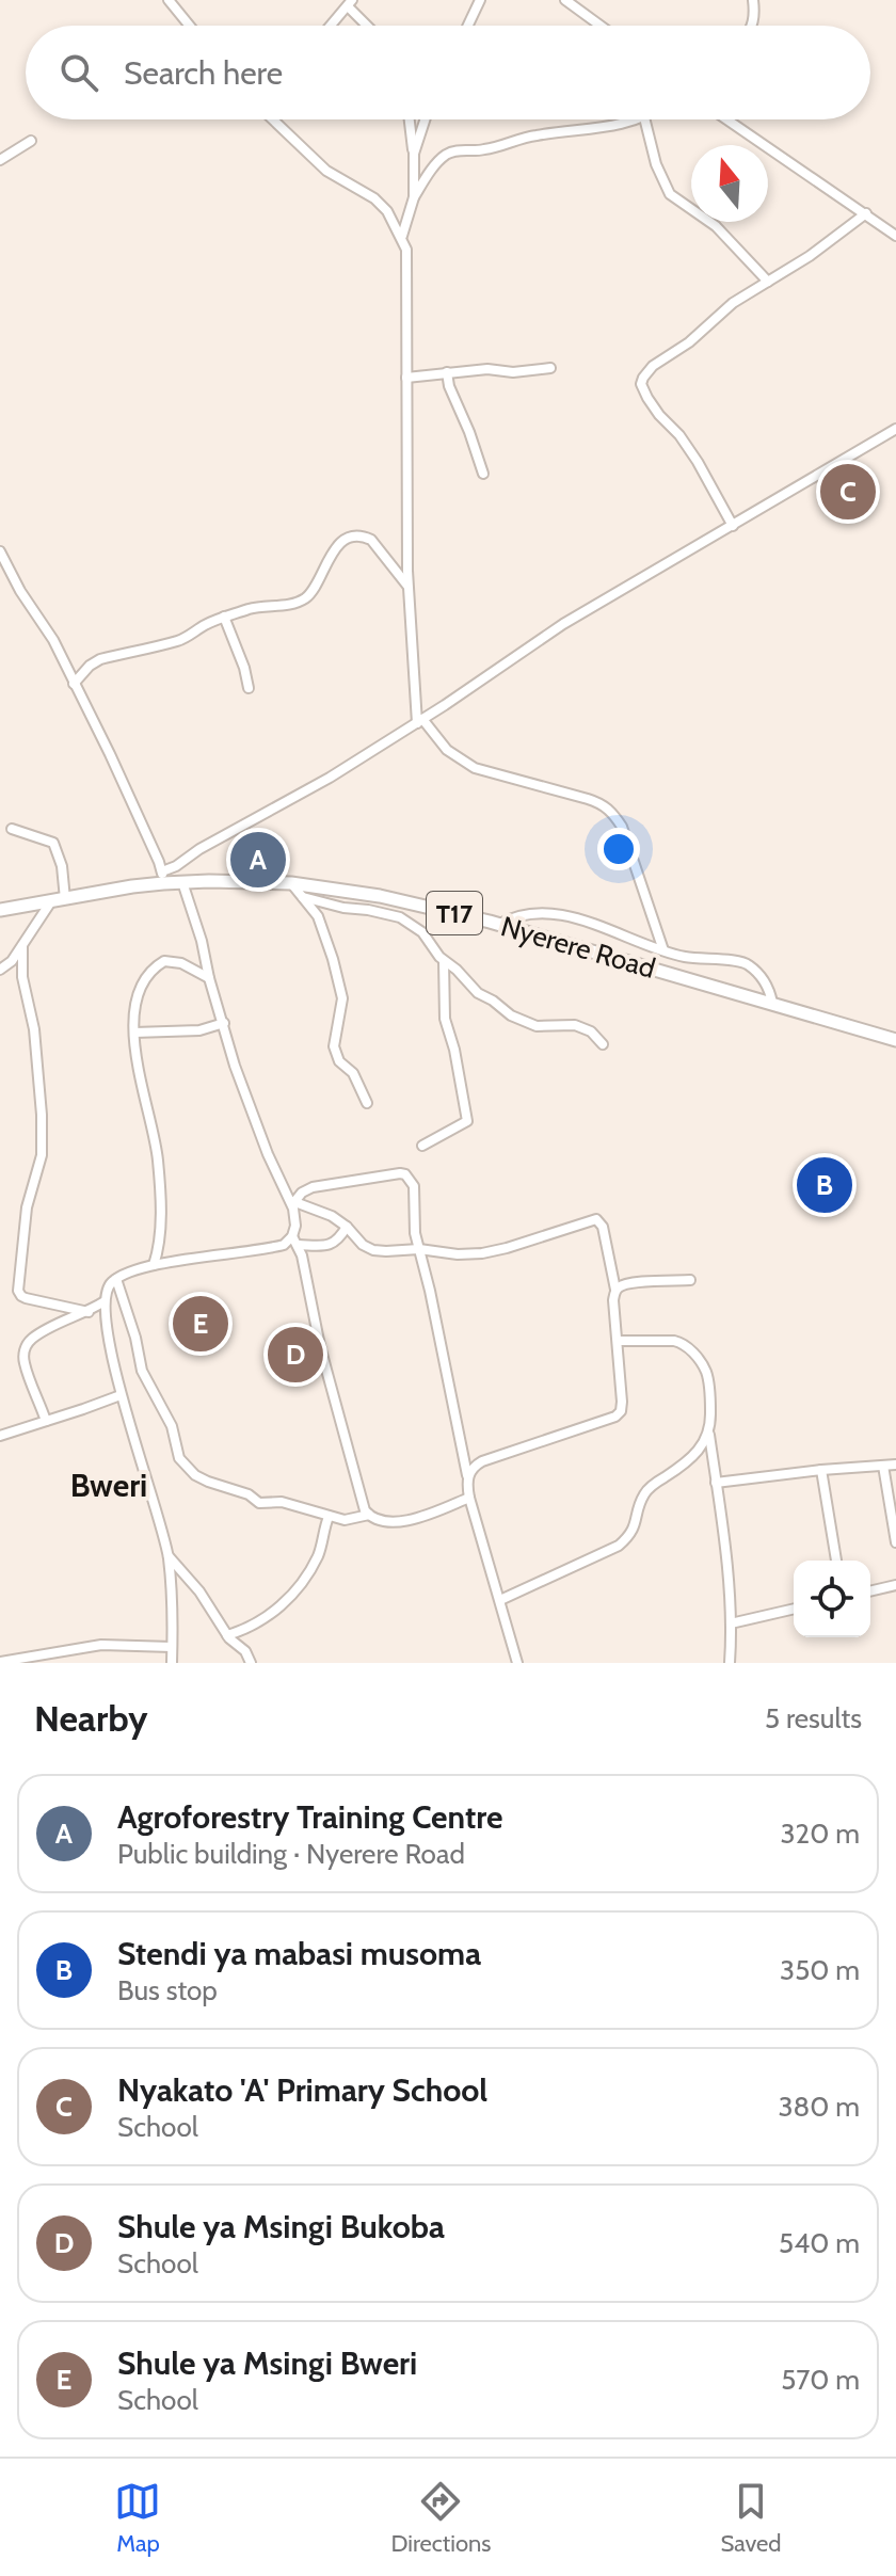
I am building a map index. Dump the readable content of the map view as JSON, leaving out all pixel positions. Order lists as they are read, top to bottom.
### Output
{
  "streets": {
    "main road": ["T17", "Nyerere Road"]
  },
  "districts": ["Bweri"],
  "north": "top",
  "page": {
    "search": "Search here",
    "pins": [
      "C",
      "A",
      "B",
      "E",
      "D"
    ],
    "heading": ["Nearby", "5 results"],
    "list": [
      {
        "mark": "A",
        "name": "Agroforestry Training Centre",
        "note": "Public building · Nyerere Road",
        "value": "320 m"
      },
      {
        "mark": "B",
        "name": "Stendi ya mabasi musoma",
        "note": "Bus stop",
        "value": "350 m"
      },
      {
        "mark": "C",
        "name": "Nyakato 'A' Primary School",
        "note": "School",
        "value": "380 m"
      },
      {
        "mark": "D",
        "name": "Shule ya Msingi Bukoba",
        "note": "School",
        "value": "540 m"
      },
      {
        "mark": "E",
        "name": "Shule ya Msingi Bweri",
        "note": "School",
        "value": "570 m"
      }
    ],
    "nav": ["Map", "Directions", "Saved"]
  }
}
